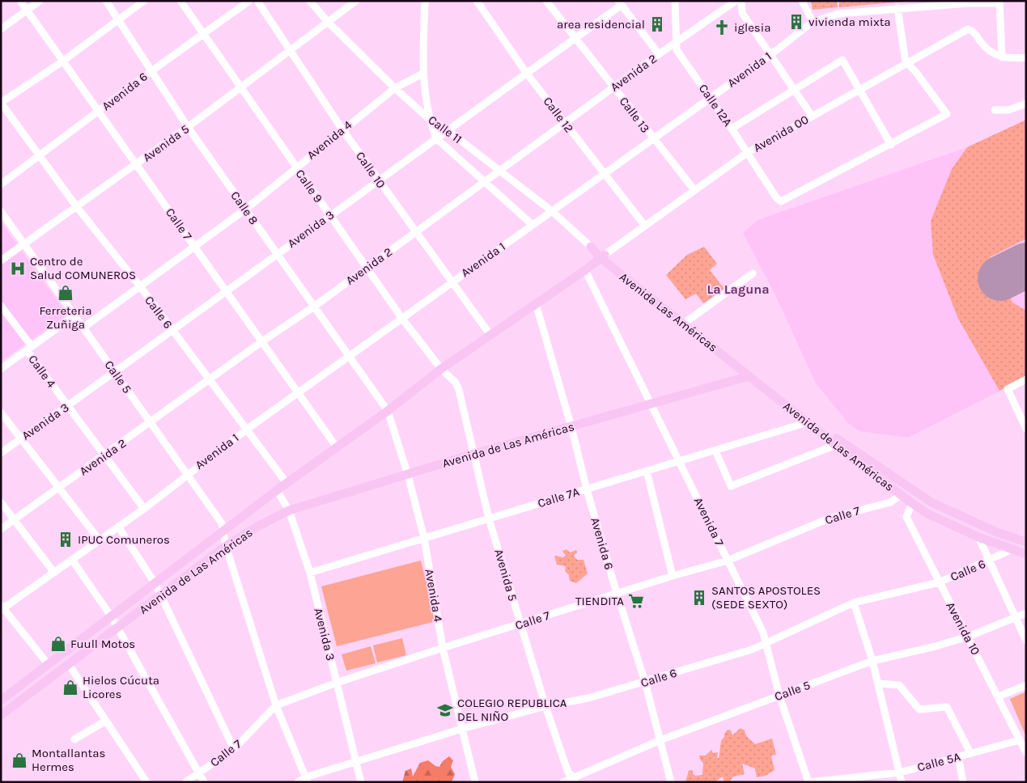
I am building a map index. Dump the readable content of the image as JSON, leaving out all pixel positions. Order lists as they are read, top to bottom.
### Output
{
  "streets": {
    "main road": ["Avenida Las Américas", "Avenida de Las Américas"],
    "street": [
      "Avenida 1",
      "Avenida 2",
      "Avenida 6",
      "Calle 12A",
      "Calle 12",
      "Calle 13",
      "Calle 11",
      "Avenida 00",
      "Avenida 4",
      "Avenida 5",
      "Calle 10",
      "Calle 9",
      "Calle 8",
      "Calle 7",
      "Avenida 3",
      "Calle 6",
      "Calle 4",
      "Calle 5",
      "Calle 7A",
      "Avenida 7",
      "Avenida 10",
      "Calle 5A"
    ]
  },
  "crossings": [
    ["Avenida 1", "Calle 12A"],
    ["Avenida 1", "Calle 12"],
    ["Avenida 1", "Calle 13"],
    ["Avenida 1", "Calle 11"],
    ["Avenida 1", "Calle 10"],
    ["Avenida 1", "Calle 9"],
    ["Avenida 1", "Calle 8"],
    ["Avenida 1", "Calle 7"],
    ["Avenida 1", "Calle 6"],
    ["Avenida 1", "Calle 4"],
    ["Avenida 1", "Calle 5"],
    ["Avenida 2", "Calle 12A"],
    ["Avenida 2", "Calle 12"],
    ["Avenida 2", "Calle 13"],
    ["Avenida 2", "Calle 11"],
    ["Avenida 2", "Calle 10"],
    ["Avenida 2", "Calle 9"],
    ["Avenida 2", "Calle 8"],
    ["Avenida 2", "Calle 7"],
    ["Avenida 2", "Calle 6"],
    ["Avenida 2", "Calle 4"],
    ["Avenida 2", "Calle 5"],
    ["Avenida 6", "Calle 9"],
    ["Avenida 6", "Calle 8"],
    ["Avenida 6", "Calle 7"],
    ["Avenida 6", "Calle 6"],
    ["Avenida 6", "Calle 5"],
    ["Avenida 6", "Avenida de Las Américas"],
    ["Avenida 6", "Calle 7A"],
    ["Calle 12A", "Avenida 00"],
    ["Calle 12", "Avenida 00"],
    ["Calle 12", "Avenida 3"],
    ["Calle 13", "Avenida 00"],
    ["Calle 13", "Avenida 3"],
    ["Calle 11", "Avenida 4"],
    ["Calle 11", "Avenida 5"],
    ["Calle 11", "Avenida 3"],
    ["Calle 11", "Avenida de Las Américas"],
    ["Avenida 00", "Avenida Las Américas"],
    ["Avenida 00", "Avenida de Las Américas"],
    ["Avenida 4", "Calle 10"],
    ["Avenida 4", "Calle 9"],
    ["Avenida 4", "Calle 8"],
    ["Avenida 4", "Calle 7"],
    ["Avenida 4", "Calle 6"],
    ["Avenida 4", "Calle 5"],
    ["Avenida 4", "Avenida de Las Américas"],
    ["Avenida 4", "Calle 7A"],
    ["Avenida 5", "Calle 10"],
    ["Avenida 5", "Calle 9"],
    ["Avenida 5", "Calle 8"],
    ["Avenida 5", "Calle 7"],
    ["Avenida 5", "Calle 6"],
    ["Avenida 5", "Calle 5"],
    ["Avenida 5", "Avenida de Las Américas"],
    ["Avenida 5", "Calle 7A"],
    ["Calle 10", "Avenida 3"],
    ["Calle 10", "Avenida de Las Américas"],
    ["Calle 9", "Avenida 3"],
    ["Calle 9", "Avenida de Las Américas"],
    ["Calle 8", "Avenida 3"],
    ["Calle 8", "Avenida de Las Américas"],
    ["Calle 7", "Avenida 3"],
    ["Calle 7", "Calle 5"],
    ["Calle 7", "Avenida de Las Américas"],
    ["Calle 7", "Avenida 7"],
    ["Avenida 3", "Calle 6"],
    ["Avenida 3", "Calle 4"],
    ["Avenida 3", "Calle 5"],
    ["Avenida 3", "Avenida de Las Américas"],
    ["Avenida 3", "Calle 7A"],
    ["Calle 6", "Calle 5"],
    ["Calle 6", "Avenida de Las Américas"],
    ["Calle 6", "Avenida 7"],
    ["Calle 6", "Avenida 10"],
    ["Avenida Las Américas", "Avenida de Las Américas"],
    ["Calle 5", "Avenida de Las Américas"],
    ["Calle 5", "Avenida 7"],
    ["Calle 5", "Avenida 10"],
    ["Avenida de Las Américas", "Calle 7A"],
    ["Avenida de Las Américas", "Avenida 7"],
    ["Avenida de Las Américas", "Avenida 10"],
    ["Calle 7A", "Avenida 7"],
    ["Avenida 7", "Calle 5A"],
    ["Avenida 10", "Calle 5A"]
  ],
  "districts": ["La Laguna"],
  "places": {
    "building": [
      "vivienda mixta",
      "area residencial",
      "IPUC Comuneros",
      "SANTOS APOSTOLES (SEDE SEXTO)"
    ],
    "church": ["iglesia"],
    "hospital": ["Centro de Salud COMUNEROS"],
    "shop": [
      "Ferreteria Zuñiga",
      "Fuull Motos",
      "Hielos Cúcuta Licores",
      "Montallantas Hermes"
    ],
    "supermarket": ["TIENDITA"],
    "school or university": ["COLEGIO REPUBLICA DEL NIÑO"]
  }
}
